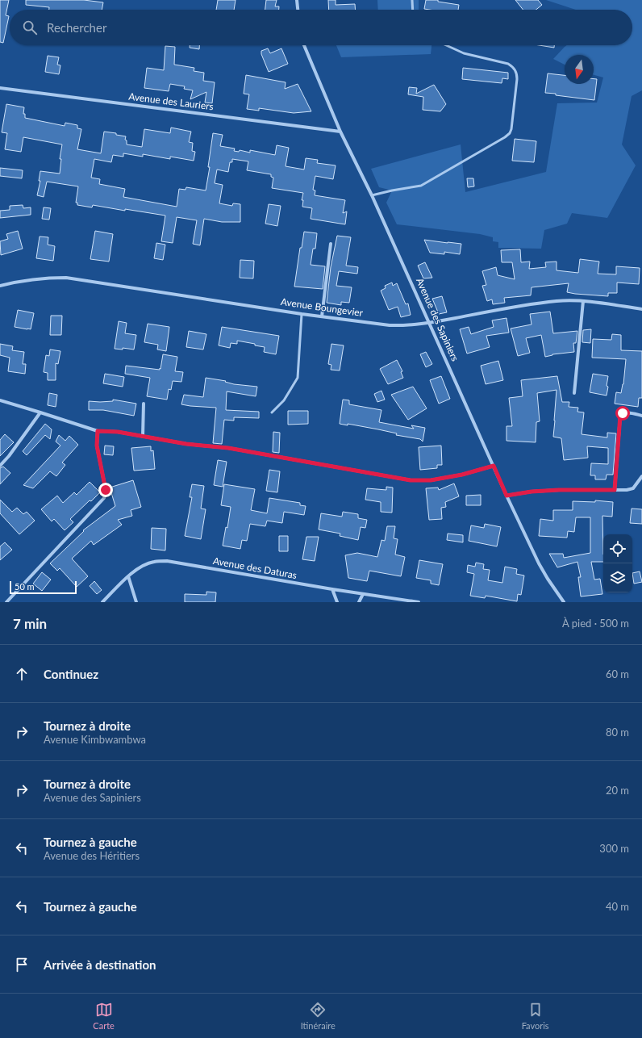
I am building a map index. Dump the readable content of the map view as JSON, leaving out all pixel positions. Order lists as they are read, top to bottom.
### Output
{
  "streets": {
    "street": [
      "Avenue des Lauriers",
      "Avenue Boungevier",
      "Avenue des Sapiniers",
      "Avenue des Daturas"
    ]
  },
  "crossings": [
    ["Avenue des Lauriers", "Avenue des Sapiniers"],
    ["Avenue Boungevier", "Avenue des Sapiniers"]
  ],
  "scale_bar": "50 m",
  "north": "bottom",
  "page": {
    "search": "Rechercher",
    "scale": "50 m",
    "heading": ["7 min", "À pied · 500 m"],
    "list": [
      ["Continuez", "60 m"],
      ["Tournez à droite", "Avenue Kimbwambwa", "80 m"],
      ["Tournez à droite", "Avenue des Sapiniers", "20 m"],
      ["Tournez à gauche", "Avenue des Héritiers", "300 m"],
      ["Tournez à gauche", "40 m"],
      "Arrivée à destination"
    ],
    "nav": ["Carte", "Itinéraire", "Favoris"]
  }
}
